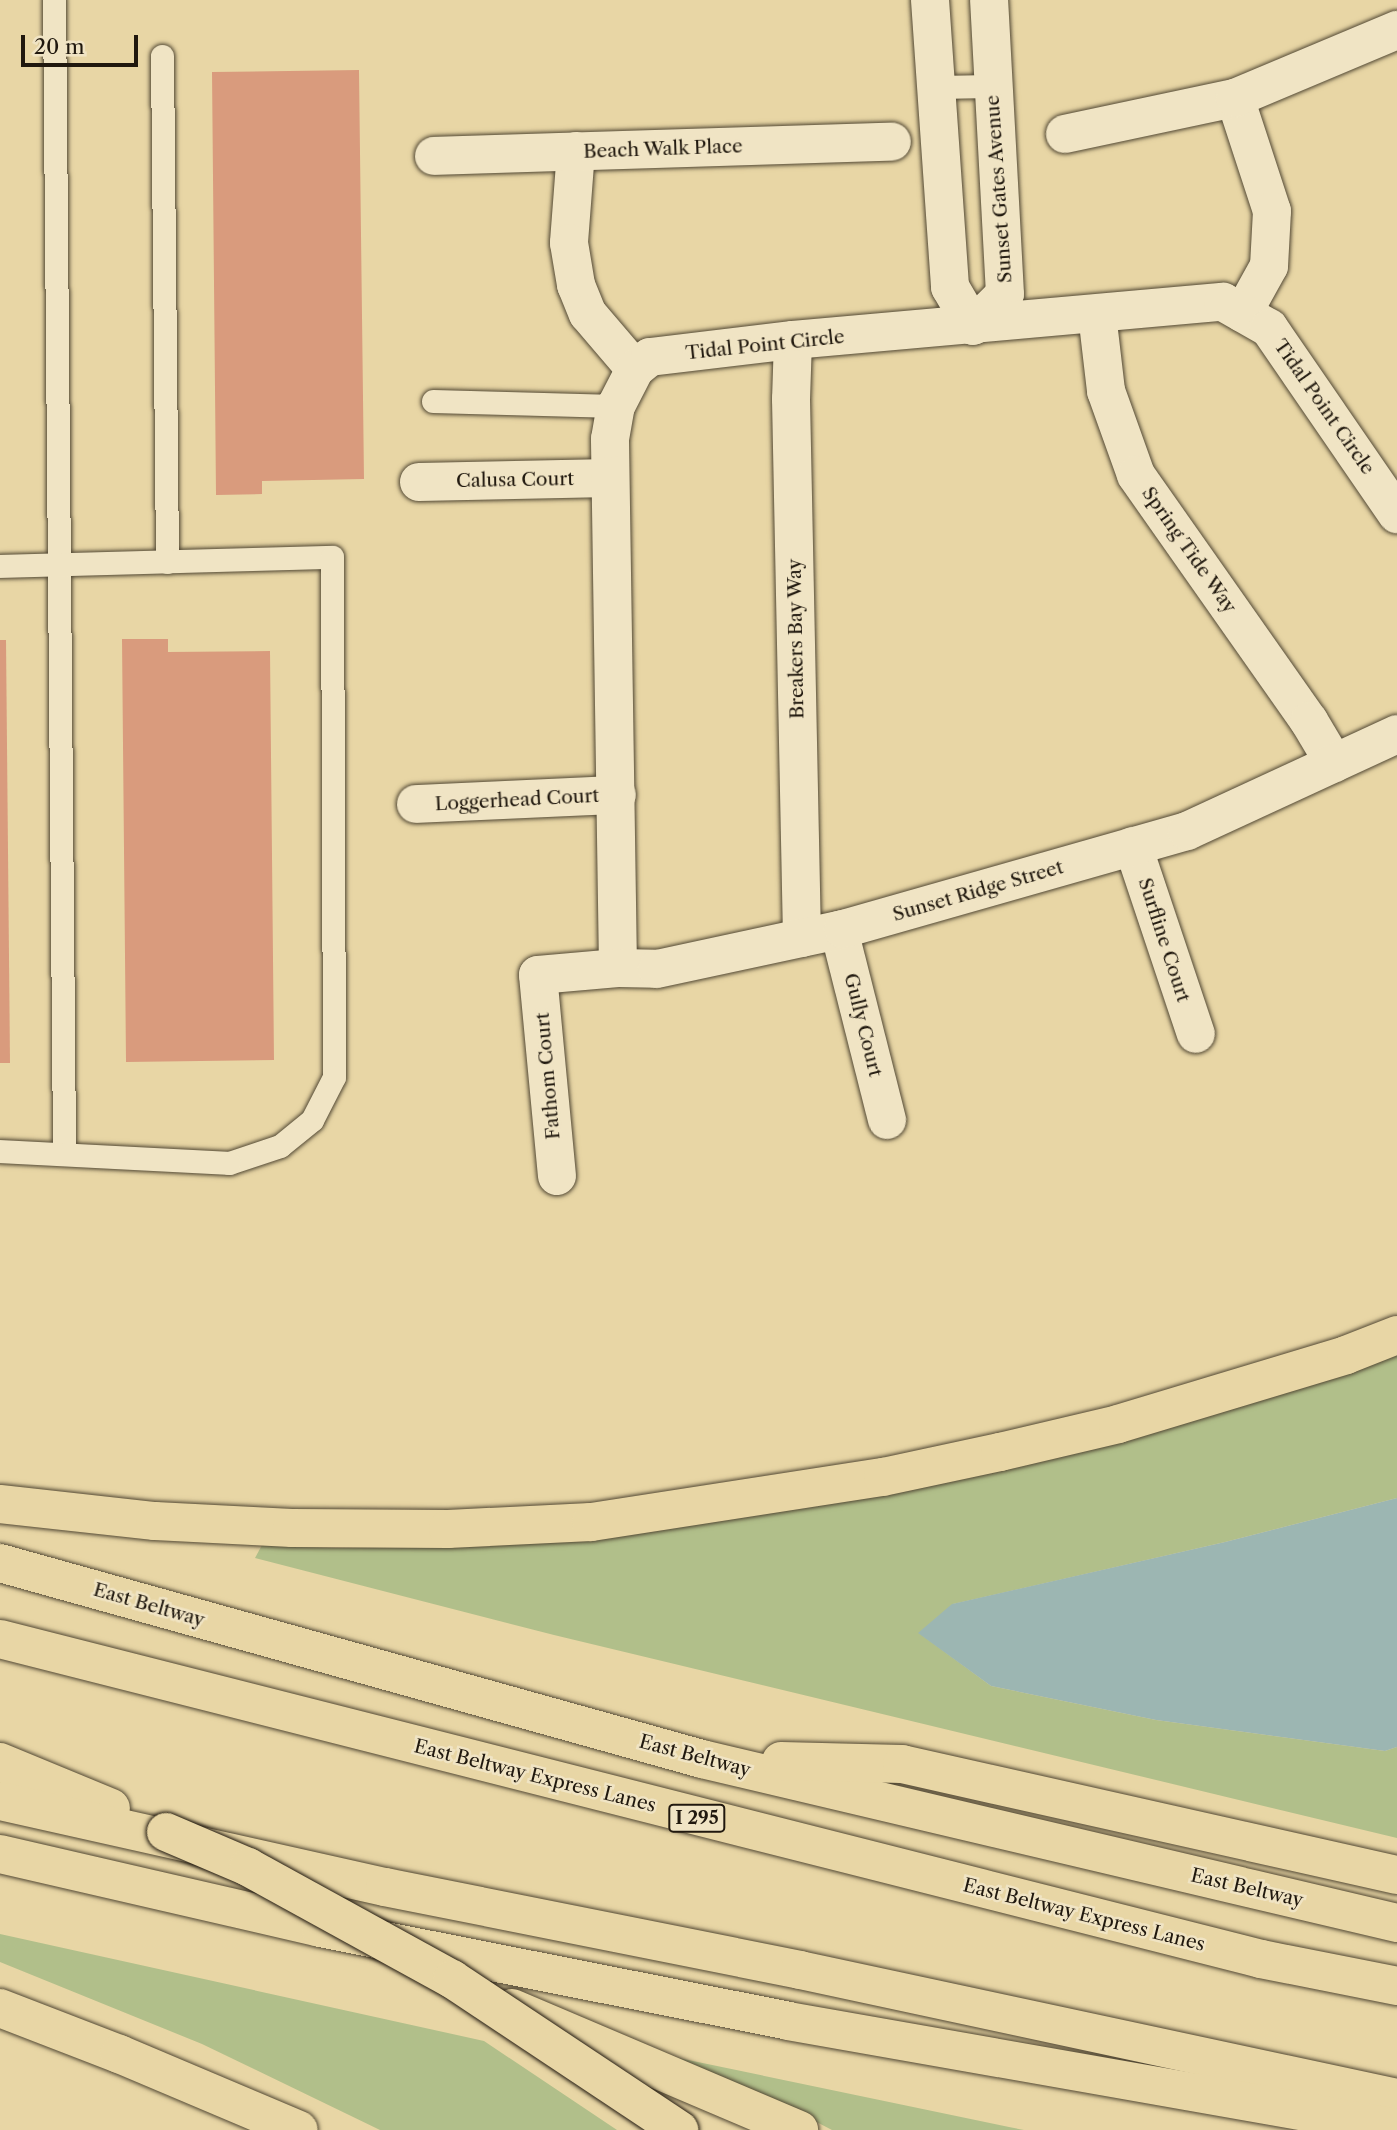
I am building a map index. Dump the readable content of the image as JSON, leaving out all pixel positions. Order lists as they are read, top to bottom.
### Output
{
  "streets": {
    "highway": ["East Beltway", "East Beltway Express Lanes", "I 295"],
    "street": [
      "Beach Walk Place",
      "Sunset Gates Avenue",
      "Tidal Point Circle",
      "Calusa Court",
      "Spring Tide Way",
      "Breakers Bay Way",
      "Loggerhead Court",
      "Sunset Ridge Street",
      "Surfline Court",
      "Gully Court",
      "Fathom Court"
    ]
  },
  "crossings": [
    ["Sunset Gates Avenue", "Tidal Point Circle"],
    ["Tidal Point Circle", "Spring Tide Way"],
    ["Tidal Point Circle", "Breakers Bay Way"],
    ["Spring Tide Way", "Sunset Ridge Street"],
    ["Breakers Bay Way", "Sunset Ridge Street"],
    ["Sunset Ridge Street", "Surfline Court"],
    ["Sunset Ridge Street", "Gully Court"],
    ["Sunset Ridge Street", "Fathom Court"]
  ],
  "scale_bar": "20 m"
}
